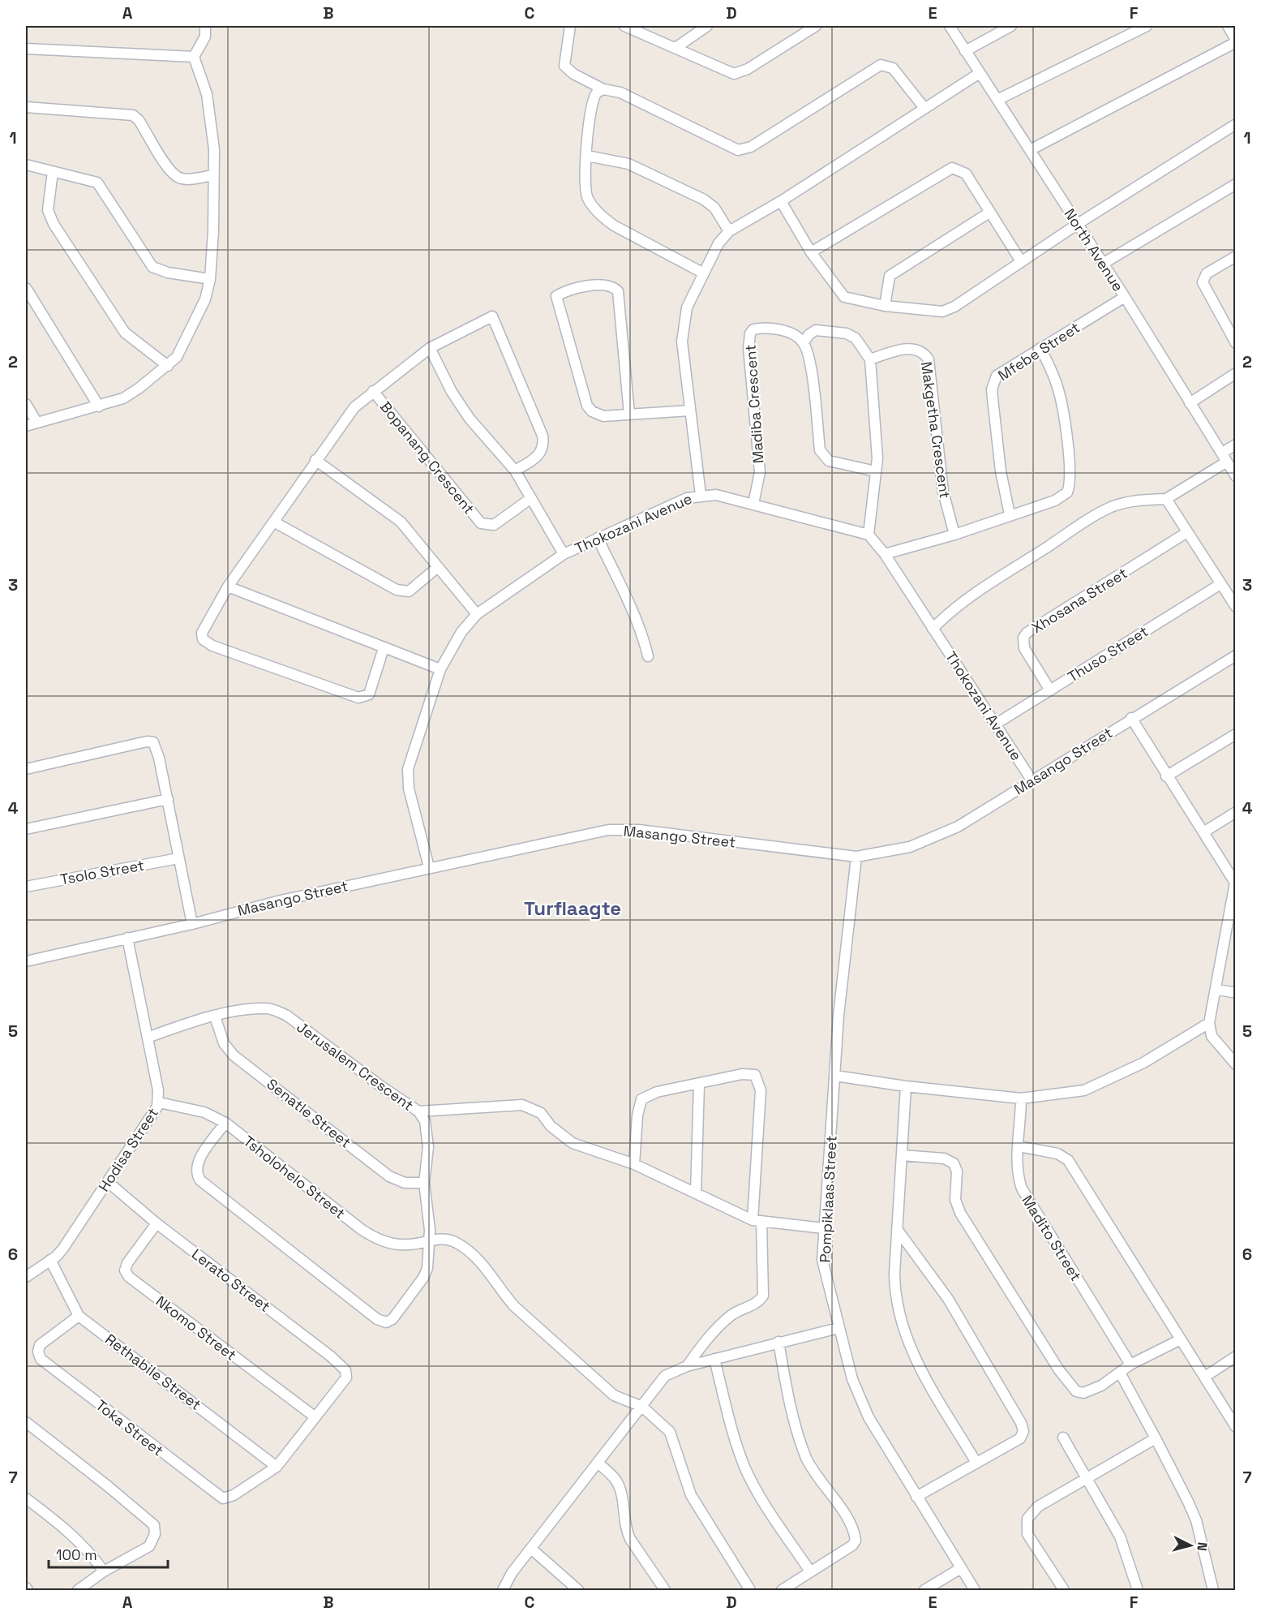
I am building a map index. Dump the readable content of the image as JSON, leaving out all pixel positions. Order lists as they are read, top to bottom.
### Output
{
  "streets": {
    "street": [
      "North Avenue",
      "Mfebe Street",
      "Madiba Crescent",
      "Makgetha Crescent",
      "Bopanang Crescent",
      "Thokozani Avenue",
      "Xhosana Street",
      "Thuso Street",
      "Masango Street",
      "Tsolo Street",
      "Jerusalem Crescent",
      "Senatle Street",
      "Hodisa Street",
      "Tsholohelo Street",
      "Pompiklaas Street",
      "Madito Street",
      "Lerato Street",
      "Nkomo Street",
      "Rethabile Street",
      "Toka Street"
    ]
  },
  "crossings": [
    ["North Avenue", "Mfebe Street"],
    ["Madiba Crescent", "Thokozani Avenue"],
    ["Thokozani Avenue", "Thuso Street"],
    ["Thokozani Avenue", "Masango Street"],
    ["Xhosana Street", "Thuso Street"],
    ["Masango Street", "Hodisa Street"],
    ["Masango Street", "Pompiklaas Street"],
    ["Jerusalem Crescent", "Senatle Street"],
    ["Jerusalem Crescent", "Hodisa Street"],
    ["Jerusalem Crescent", "Tsholohelo Street"],
    ["Hodisa Street", "Tsholohelo Street"],
    ["Hodisa Street", "Lerato Street"],
    ["Hodisa Street", "Rethabile Street"],
    ["Lerato Street", "Nkomo Street"],
    ["Rethabile Street", "Toka Street"]
  ],
  "districts": ["Turflaagte"],
  "scale_bar": "100 m",
  "north": "right",
  "grid": {
    "columns": [
      "A",
      "B",
      "C",
      "D",
      "E",
      "F"
    ],
    "rows": [
      "1",
      "2",
      "3",
      "4",
      "5",
      "6",
      "7"
    ]
  }
}
